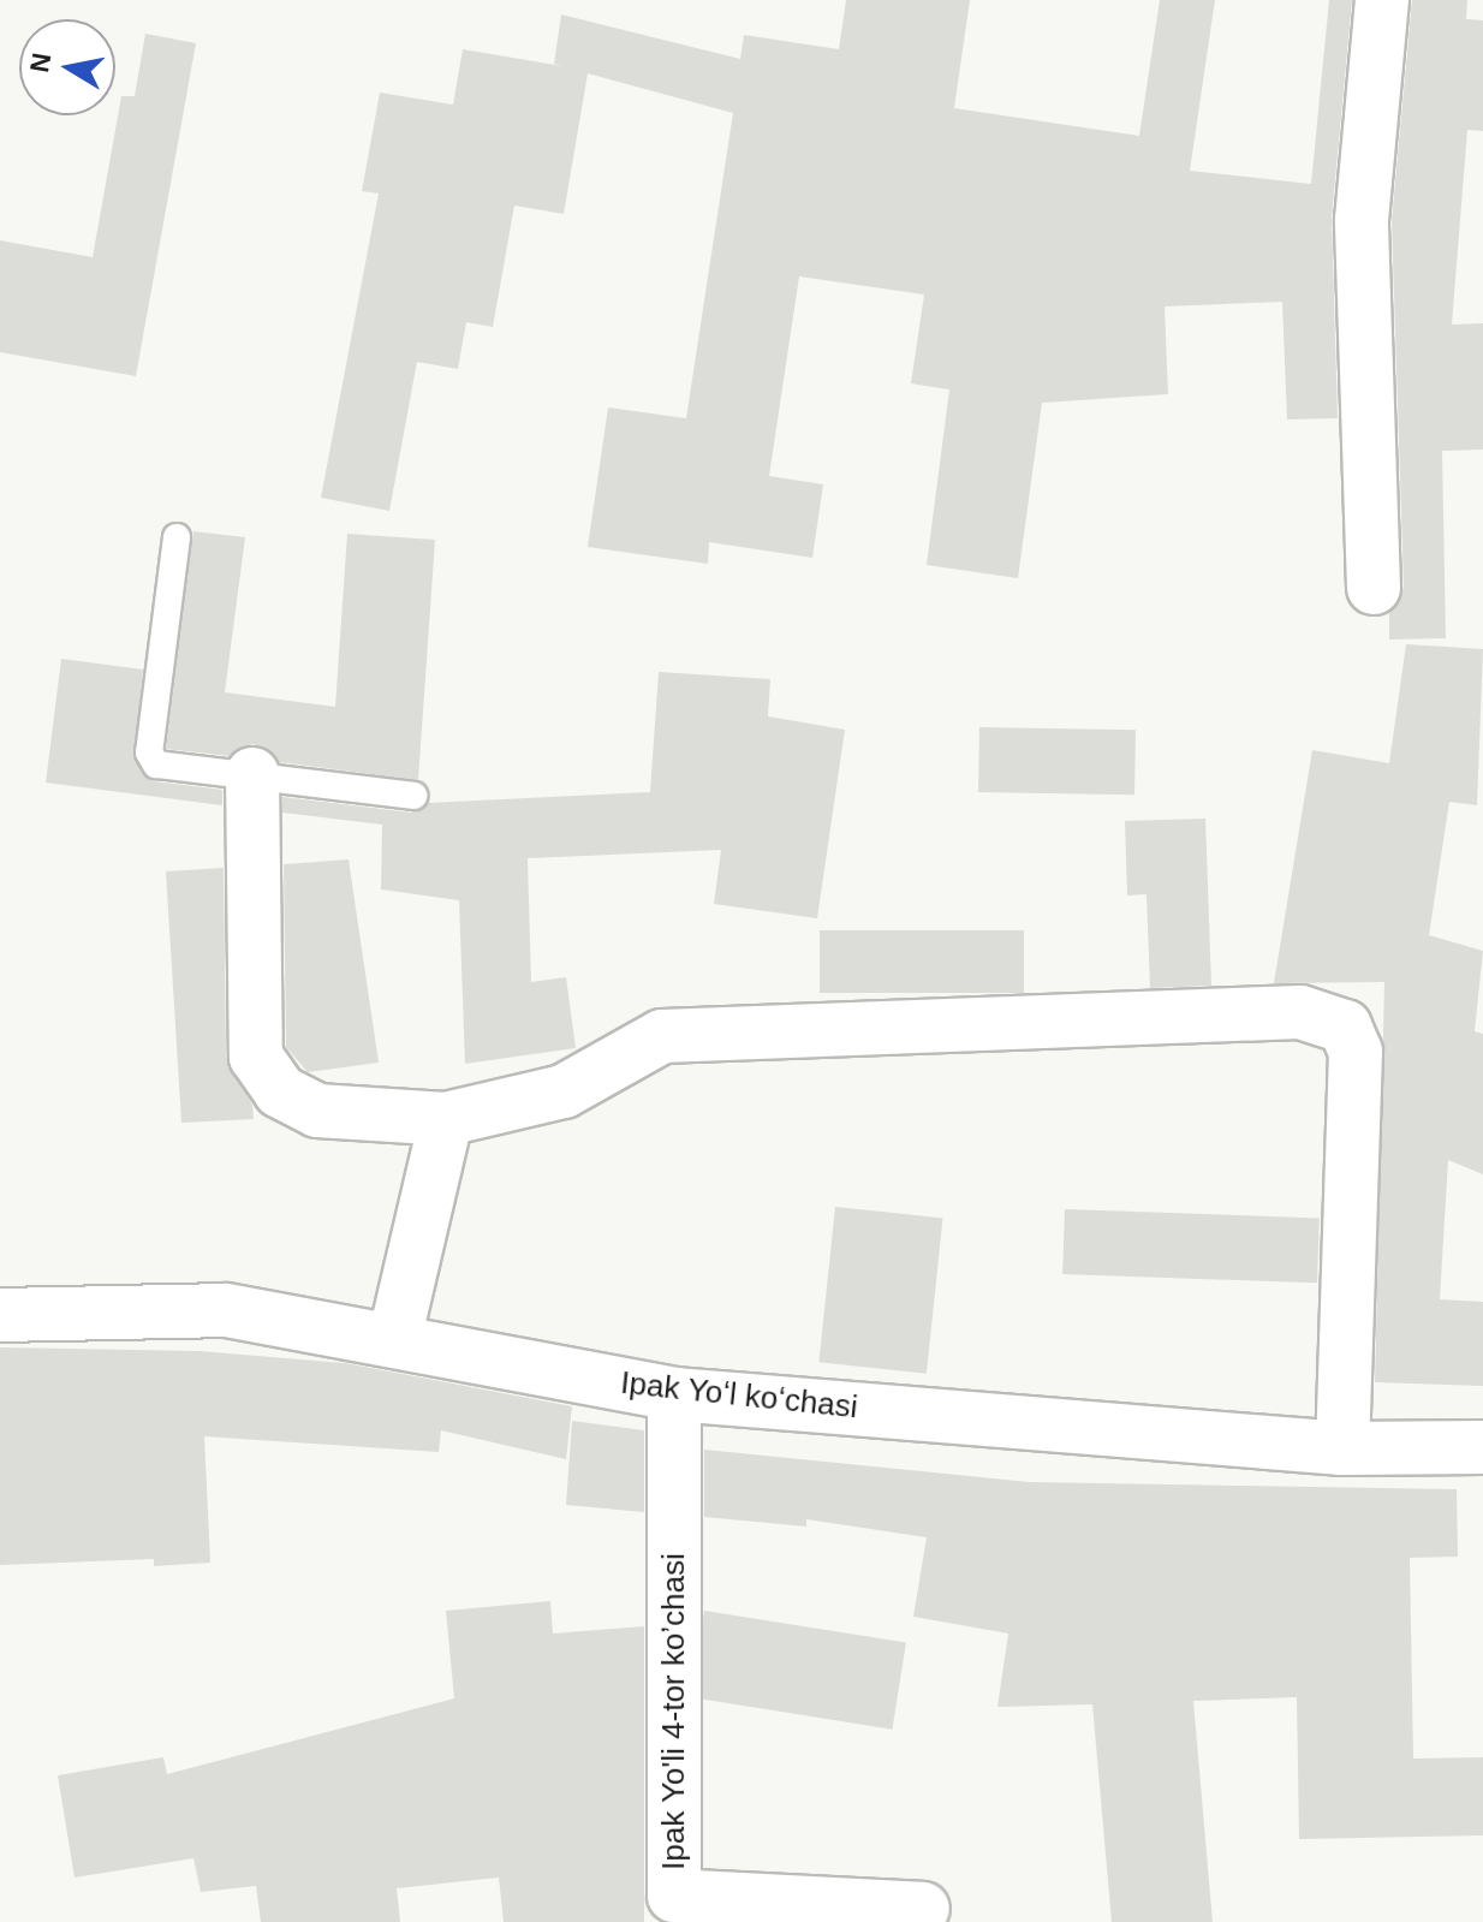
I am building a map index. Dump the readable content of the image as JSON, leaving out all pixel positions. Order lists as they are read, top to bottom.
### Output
{
  "streets": {
    "street": ["Ipak Yoʻl koʻchasi", "Ipak Yo'li 4-tor koʼchasi"]
  },
  "crossings": [
    ["Ipak Yoʻl koʻchasi", "Ipak Yo'li 4-tor koʼchasi"]
  ],
  "north": "left"
}
